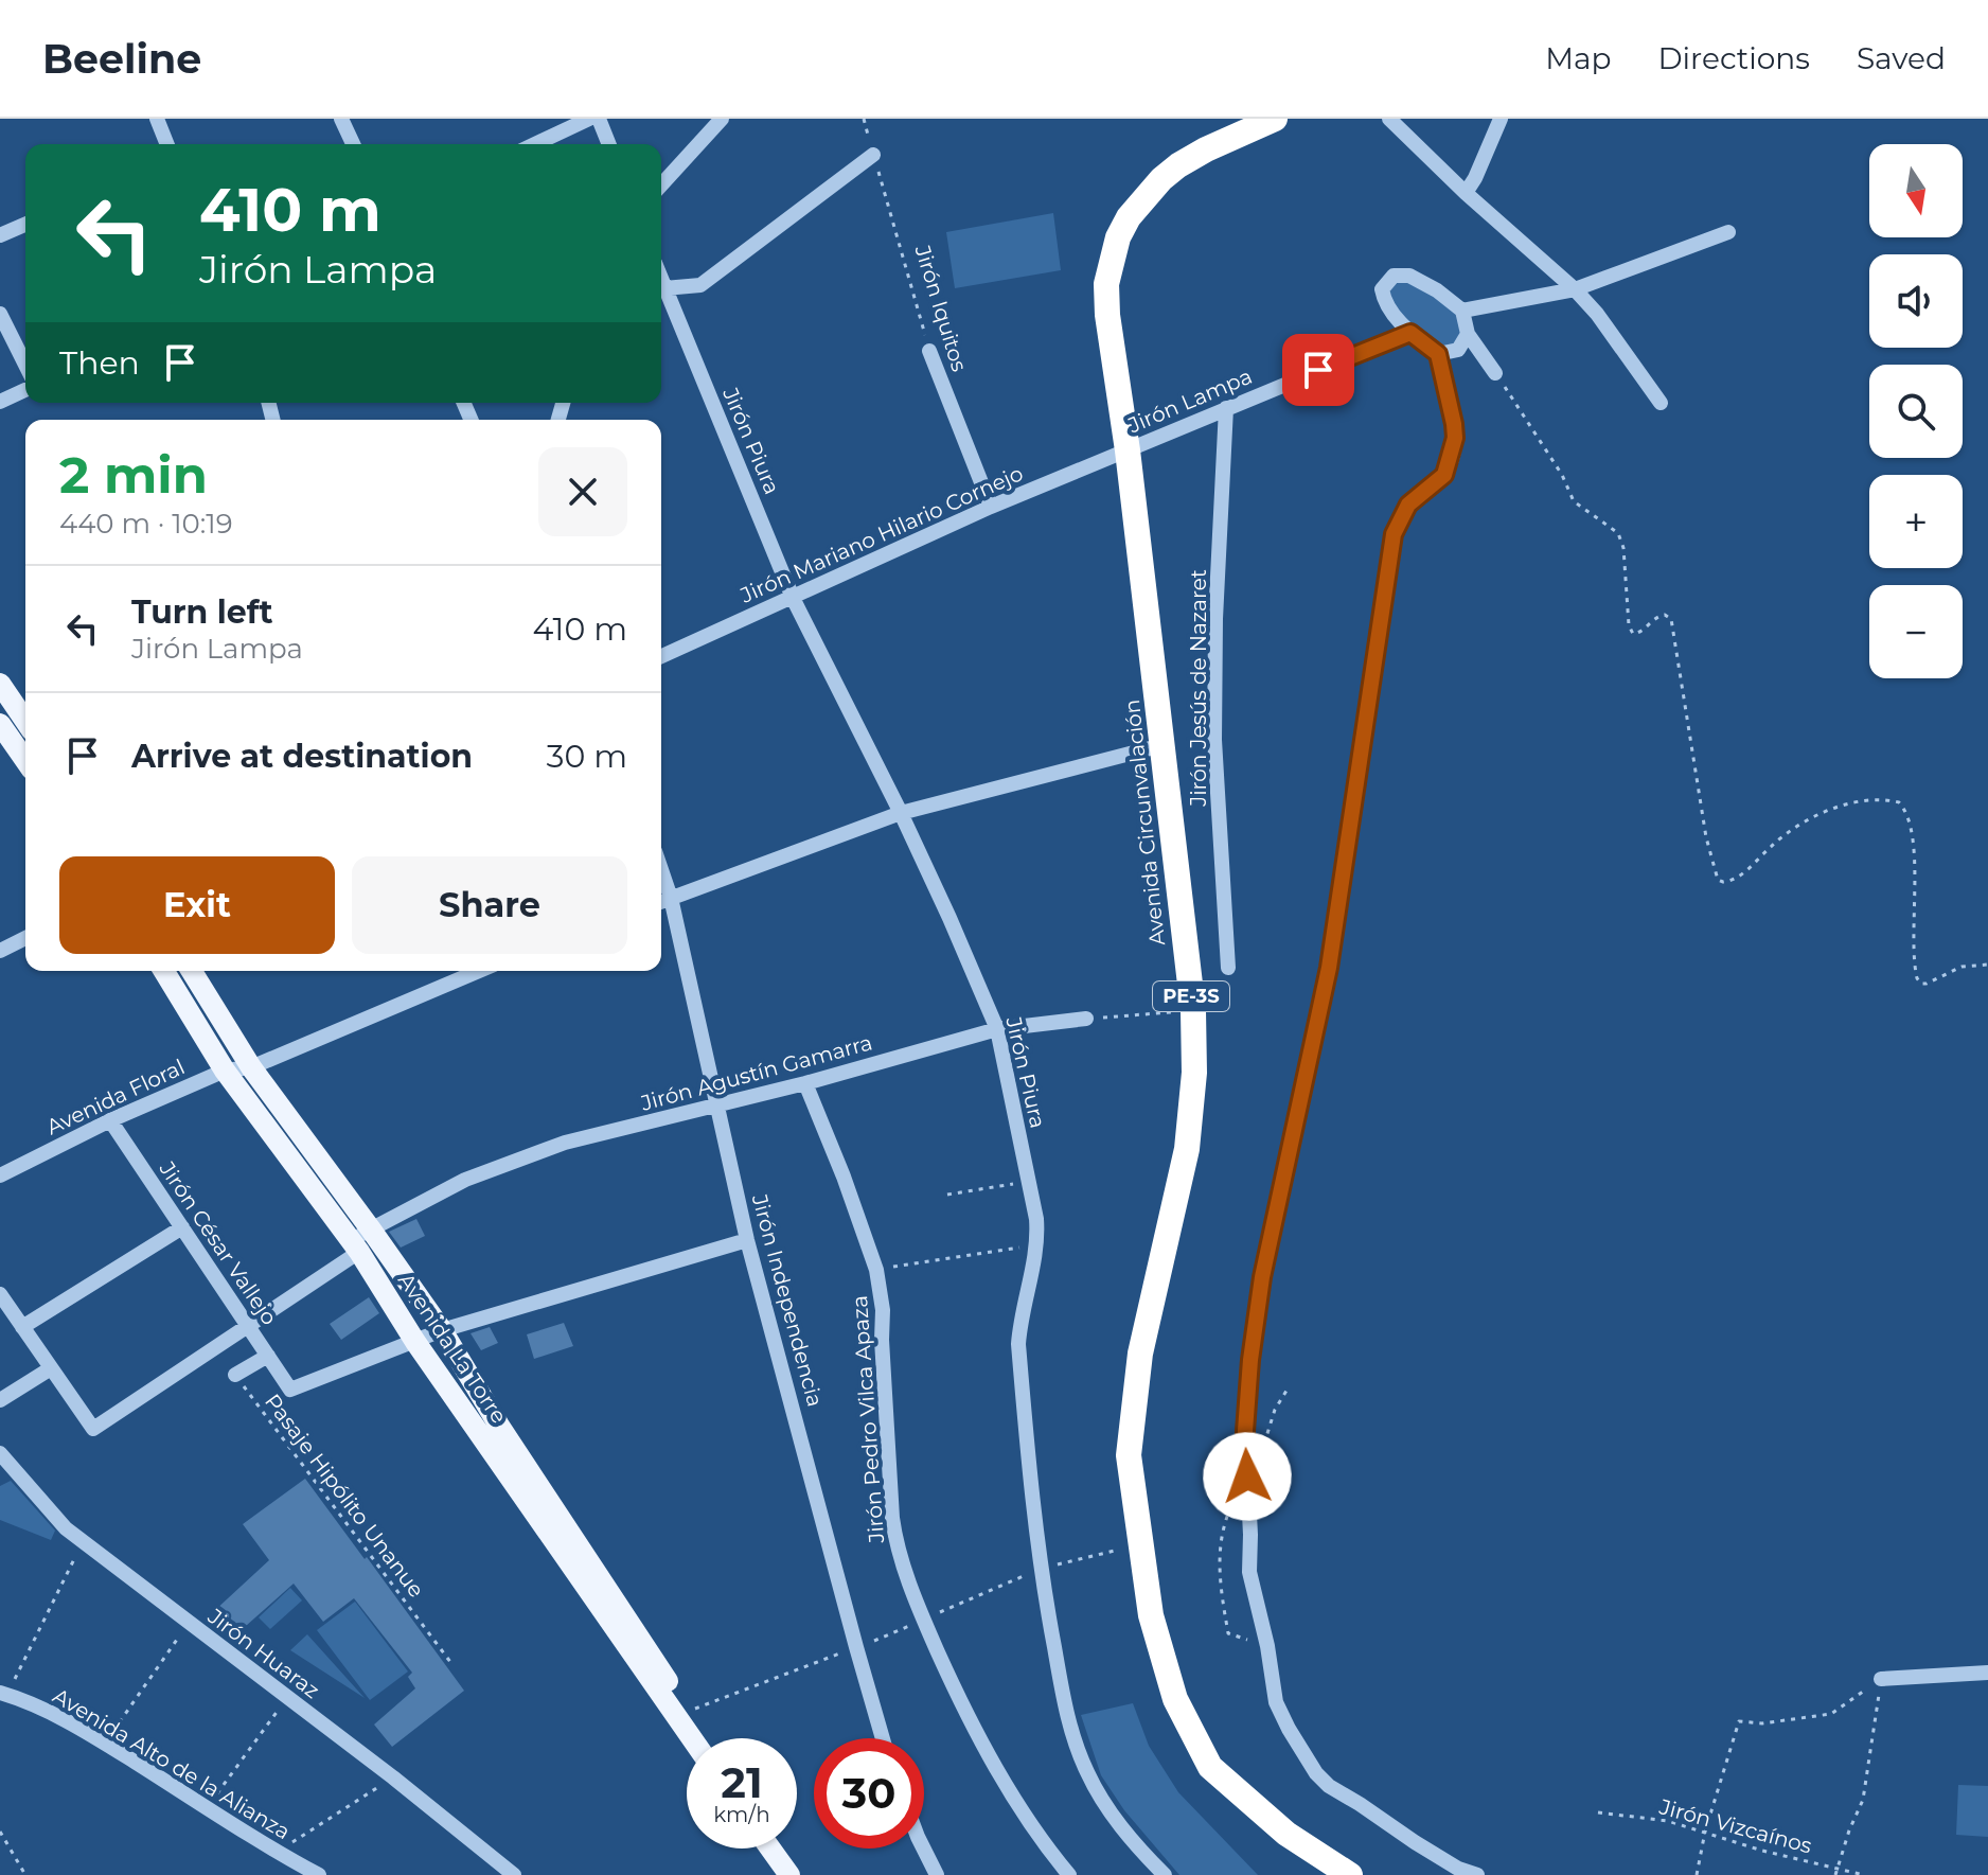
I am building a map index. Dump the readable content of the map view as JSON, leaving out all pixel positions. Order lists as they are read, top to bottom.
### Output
{
  "streets": {
    "highway": ["Avenida Circunvalación", "PE-3S"],
    "main road": ["Avenida La Torre"],
    "street": [
      "Jirón Iquitos",
      "Jirón Lampa",
      "Jirón Piura",
      "Jirón Mariano Hilario Cornejo",
      "Jirón Jesús de Nazaret",
      "Jirón Agustín Gamarra",
      "Avenida Floral",
      "Jirón César Vallejo",
      "Jirón Independencia",
      "Jirón Pedro Vilca Apaza",
      "Jirón Huaraz",
      "Avenida Alto de la Alianza"
    ],
    "path": ["Pasaje Hipólito Unanue", "Jirón Vizcaínos"]
  },
  "crossings": [
    ["Jirón Iquitos", "Jirón Mariano Hilario Cornejo"],
    ["Jirón Lampa", "Jirón Mariano Hilario Cornejo"],
    ["Jirón Lampa", "Jirón Jesús de Nazaret"],
    ["Jirón Lampa", "Avenida Circunvalación"],
    ["Jirón Piura", "Jirón Mariano Hilario Cornejo"],
    ["Jirón Piura", "Jirón Agustín Gamarra"],
    ["Jirón Mariano Hilario Cornejo", "Avenida Circunvalación"],
    ["Jirón Agustín Gamarra", "Jirón César Vallejo"],
    ["Jirón Agustín Gamarra", "Jirón Independencia"],
    ["Jirón Agustín Gamarra", "Avenida La Torre"],
    ["Jirón Agustín Gamarra", "Jirón Pedro Vilca Apaza"],
    ["Avenida Floral", "Jirón César Vallejo"],
    ["Avenida Floral", "Avenida La Torre"],
    ["Jirón César Vallejo", "Avenida La Torre"]
  ],
  "north": "bottom",
  "page": {
    "header": "Beeline",
    "nav": ["Map", "Directions", "Saved"],
    "map_buttons": ["+", "−"],
    "turn": ["410 m", "Jirón Lampa"],
    "then": "Then",
    "heading": ["2 min", "440 m · 10:19"],
    "list": [
      {
        "name": "Turn left",
        "note": "Jirón Lampa",
        "value": "410 m"
      },
      {
        "name": "Arrive at destination",
        "value": "30 m"
      }
    ],
    "buttons": ["Exit", "Share"],
    "speed": "21 km/h",
    "limit": "30"
  }
}
